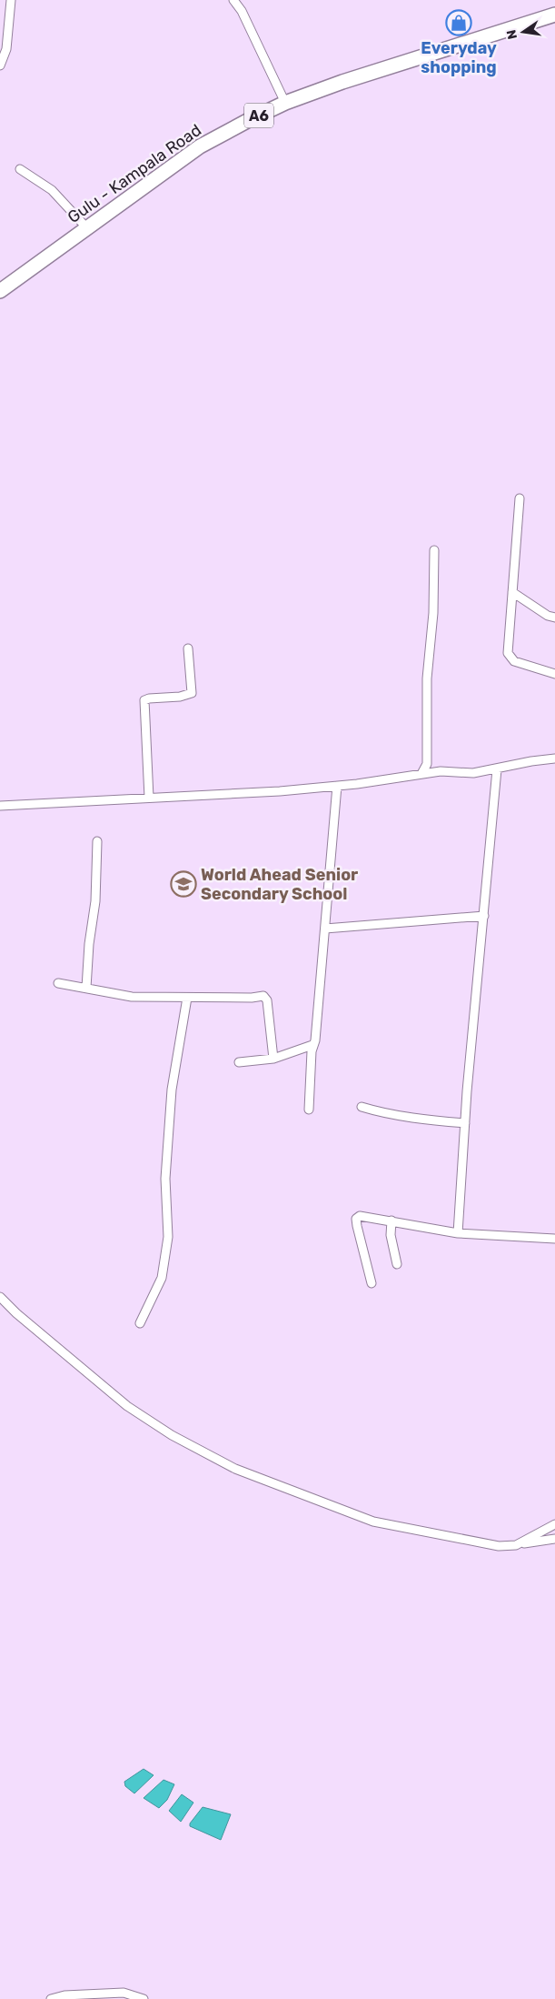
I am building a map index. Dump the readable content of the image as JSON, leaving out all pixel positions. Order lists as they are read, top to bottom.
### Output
{
  "streets": {
    "main road": ["A6", "Gulu - Kampala Road"]
  },
  "places": {
    "shop": ["Everyday shopping"],
    "school or university": ["World Ahead Senior Secondary School"]
  },
  "north": "left"
}
